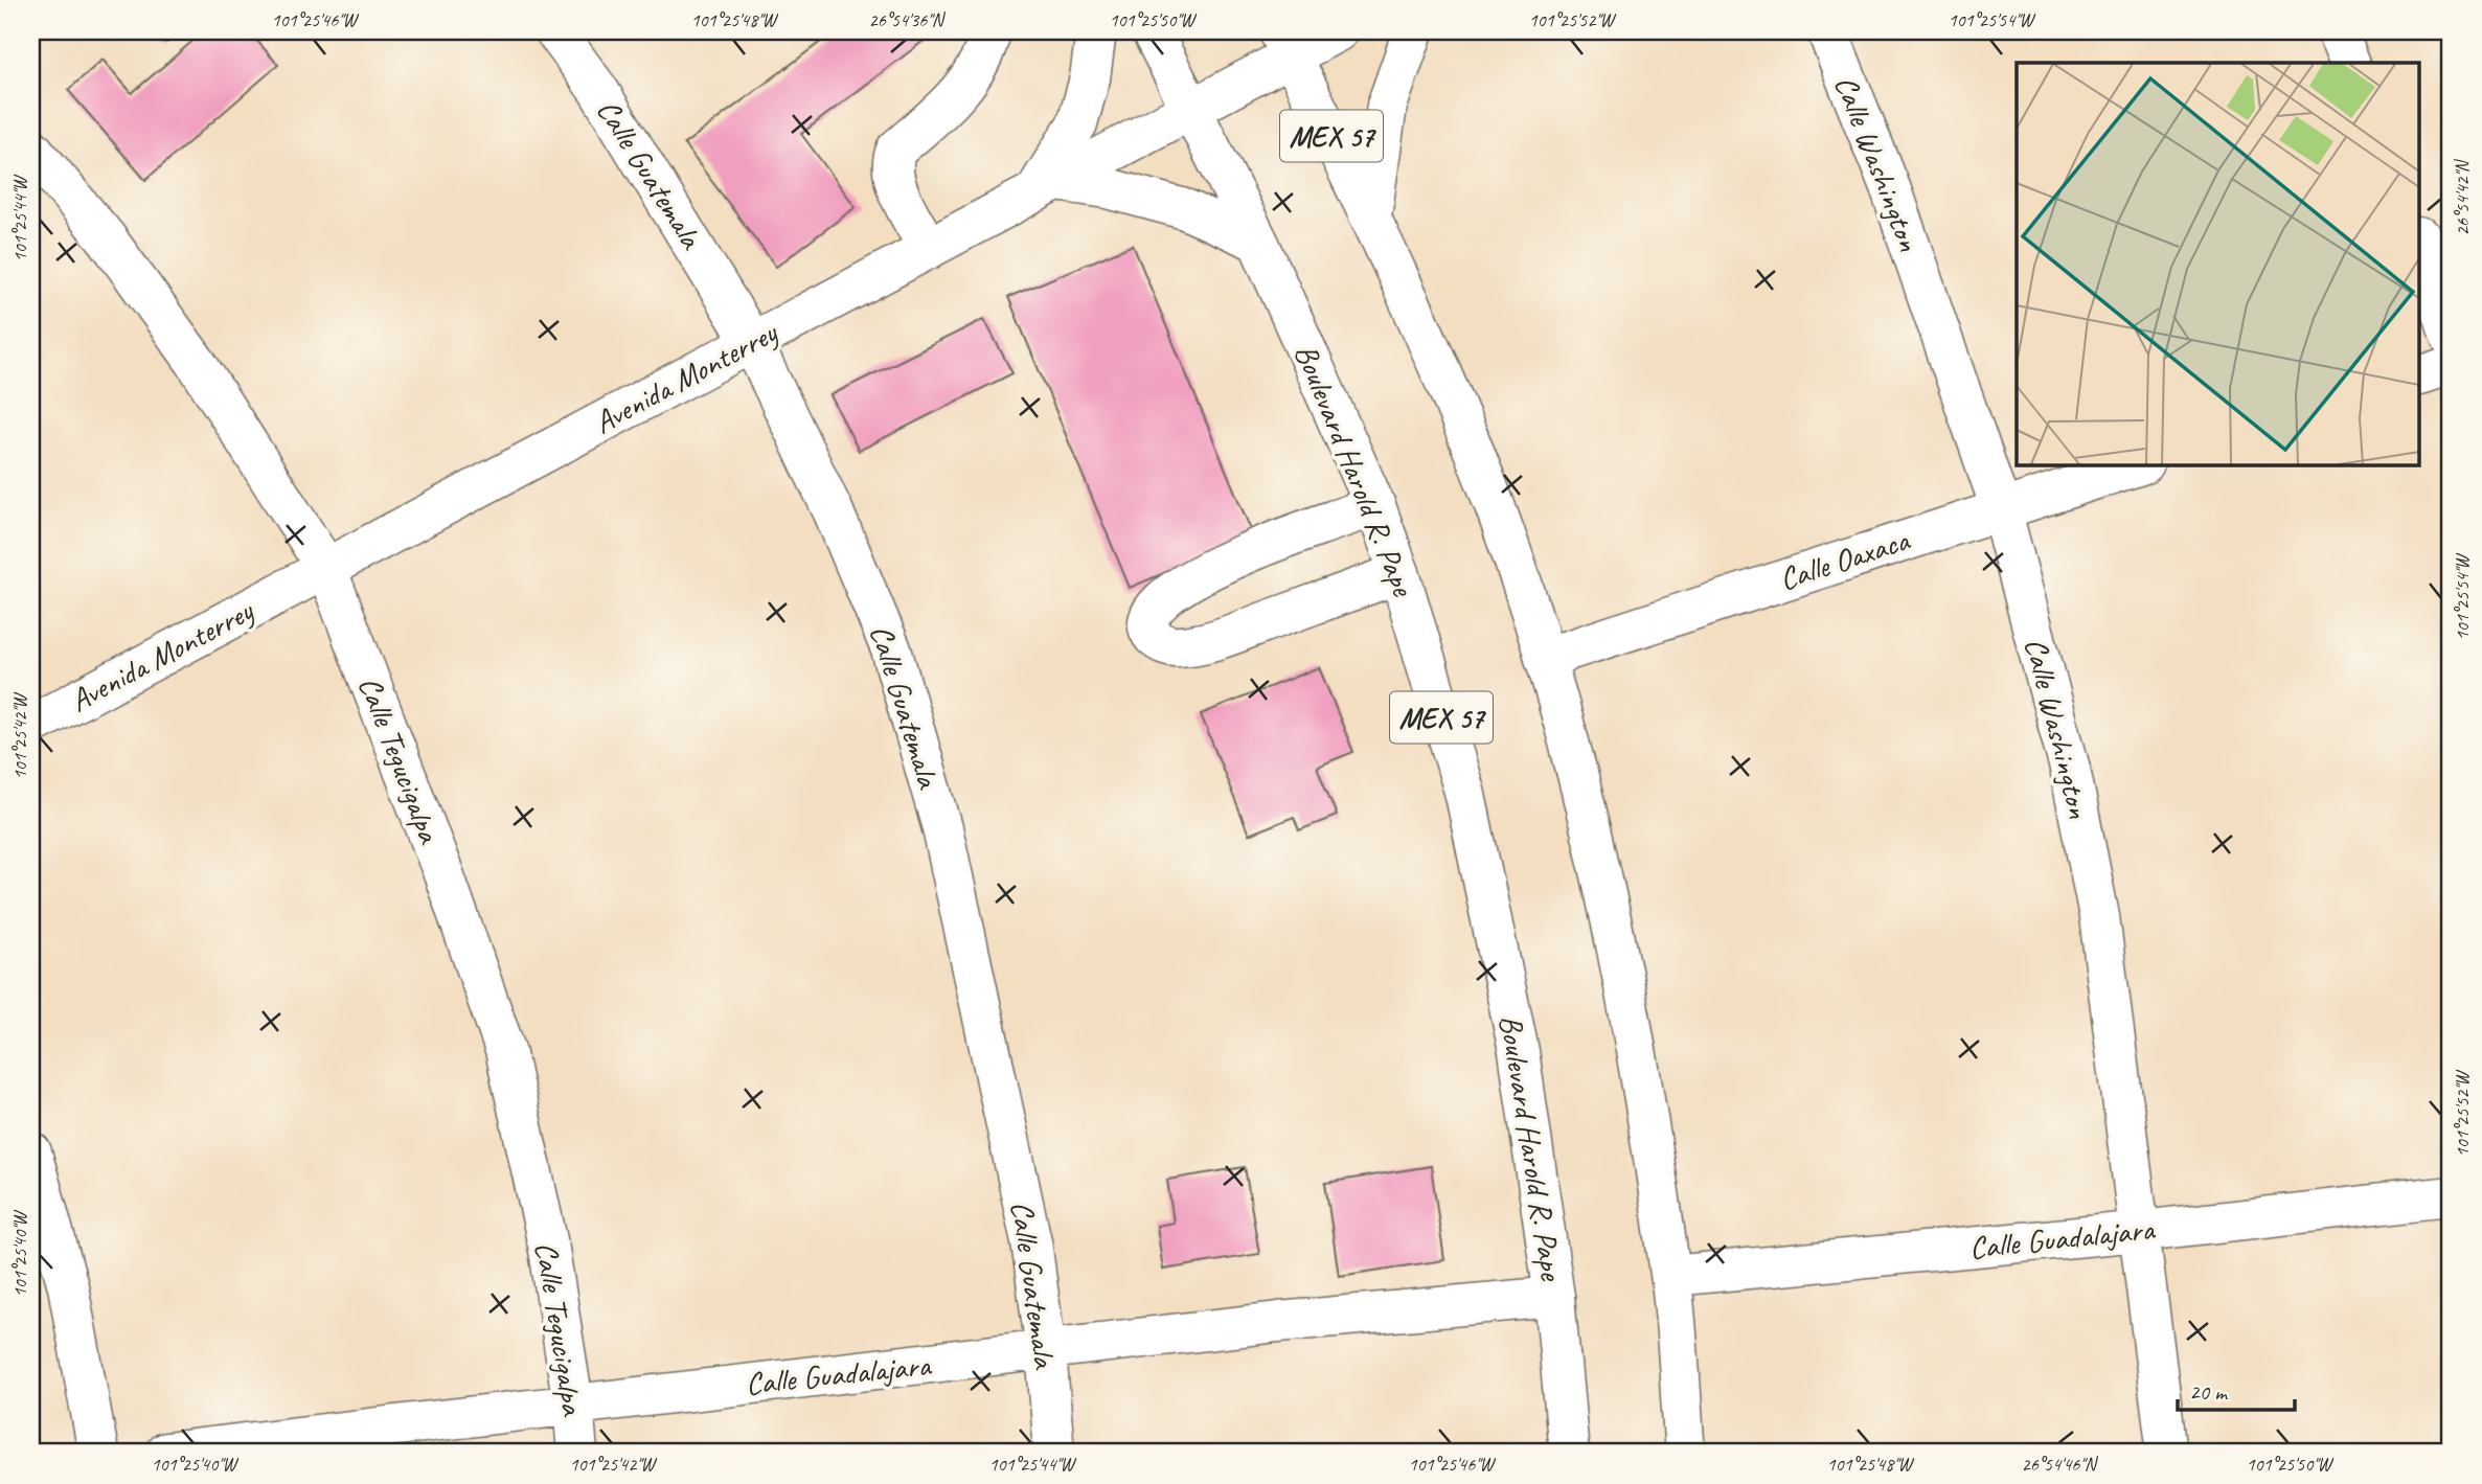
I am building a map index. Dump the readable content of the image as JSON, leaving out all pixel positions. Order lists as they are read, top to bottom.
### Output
{
  "streets": {
    "main road": [
      "MEX 57",
      "Calle Washington",
      "Calle Guatemala",
      "Avenida Monterrey",
      "Boulevard Harold R. Pape",
      "Calle Oaxaca",
      "Calle Tegucigalpa",
      "Calle Guadalajara"
    ]
  },
  "crossings": [
    ["MEX 57", "Avenida Monterrey"],
    ["MEX 57", "Calle Oaxaca"],
    ["MEX 57", "Calle Guadalajara"],
    ["Calle Washington", "Calle Oaxaca"],
    ["Calle Washington", "Calle Guadalajara"],
    ["Calle Guatemala", "Avenida Monterrey"],
    ["Calle Guatemala", "Calle Guadalajara"],
    ["Avenida Monterrey", "Boulevard Harold R. Pape"],
    ["Avenida Monterrey", "Calle Tegucigalpa"],
    ["Boulevard Harold R. Pape", "Calle Guadalajara"],
    ["Calle Tegucigalpa", "Calle Guadalajara"]
  ],
  "scale_bar": "20 m",
  "coordinates": [
    "101°25'46\"W",
    "101°25'48\"W",
    "26°54'36\"N",
    "101°25'50\"W",
    "101°25'52\"W",
    "101°25'54\"W",
    "26°54'42\"N",
    "101°25'44\"W",
    "101°25'42\"W",
    "101°25'40\"W",
    "26°54'46\"N"
  ]
}
